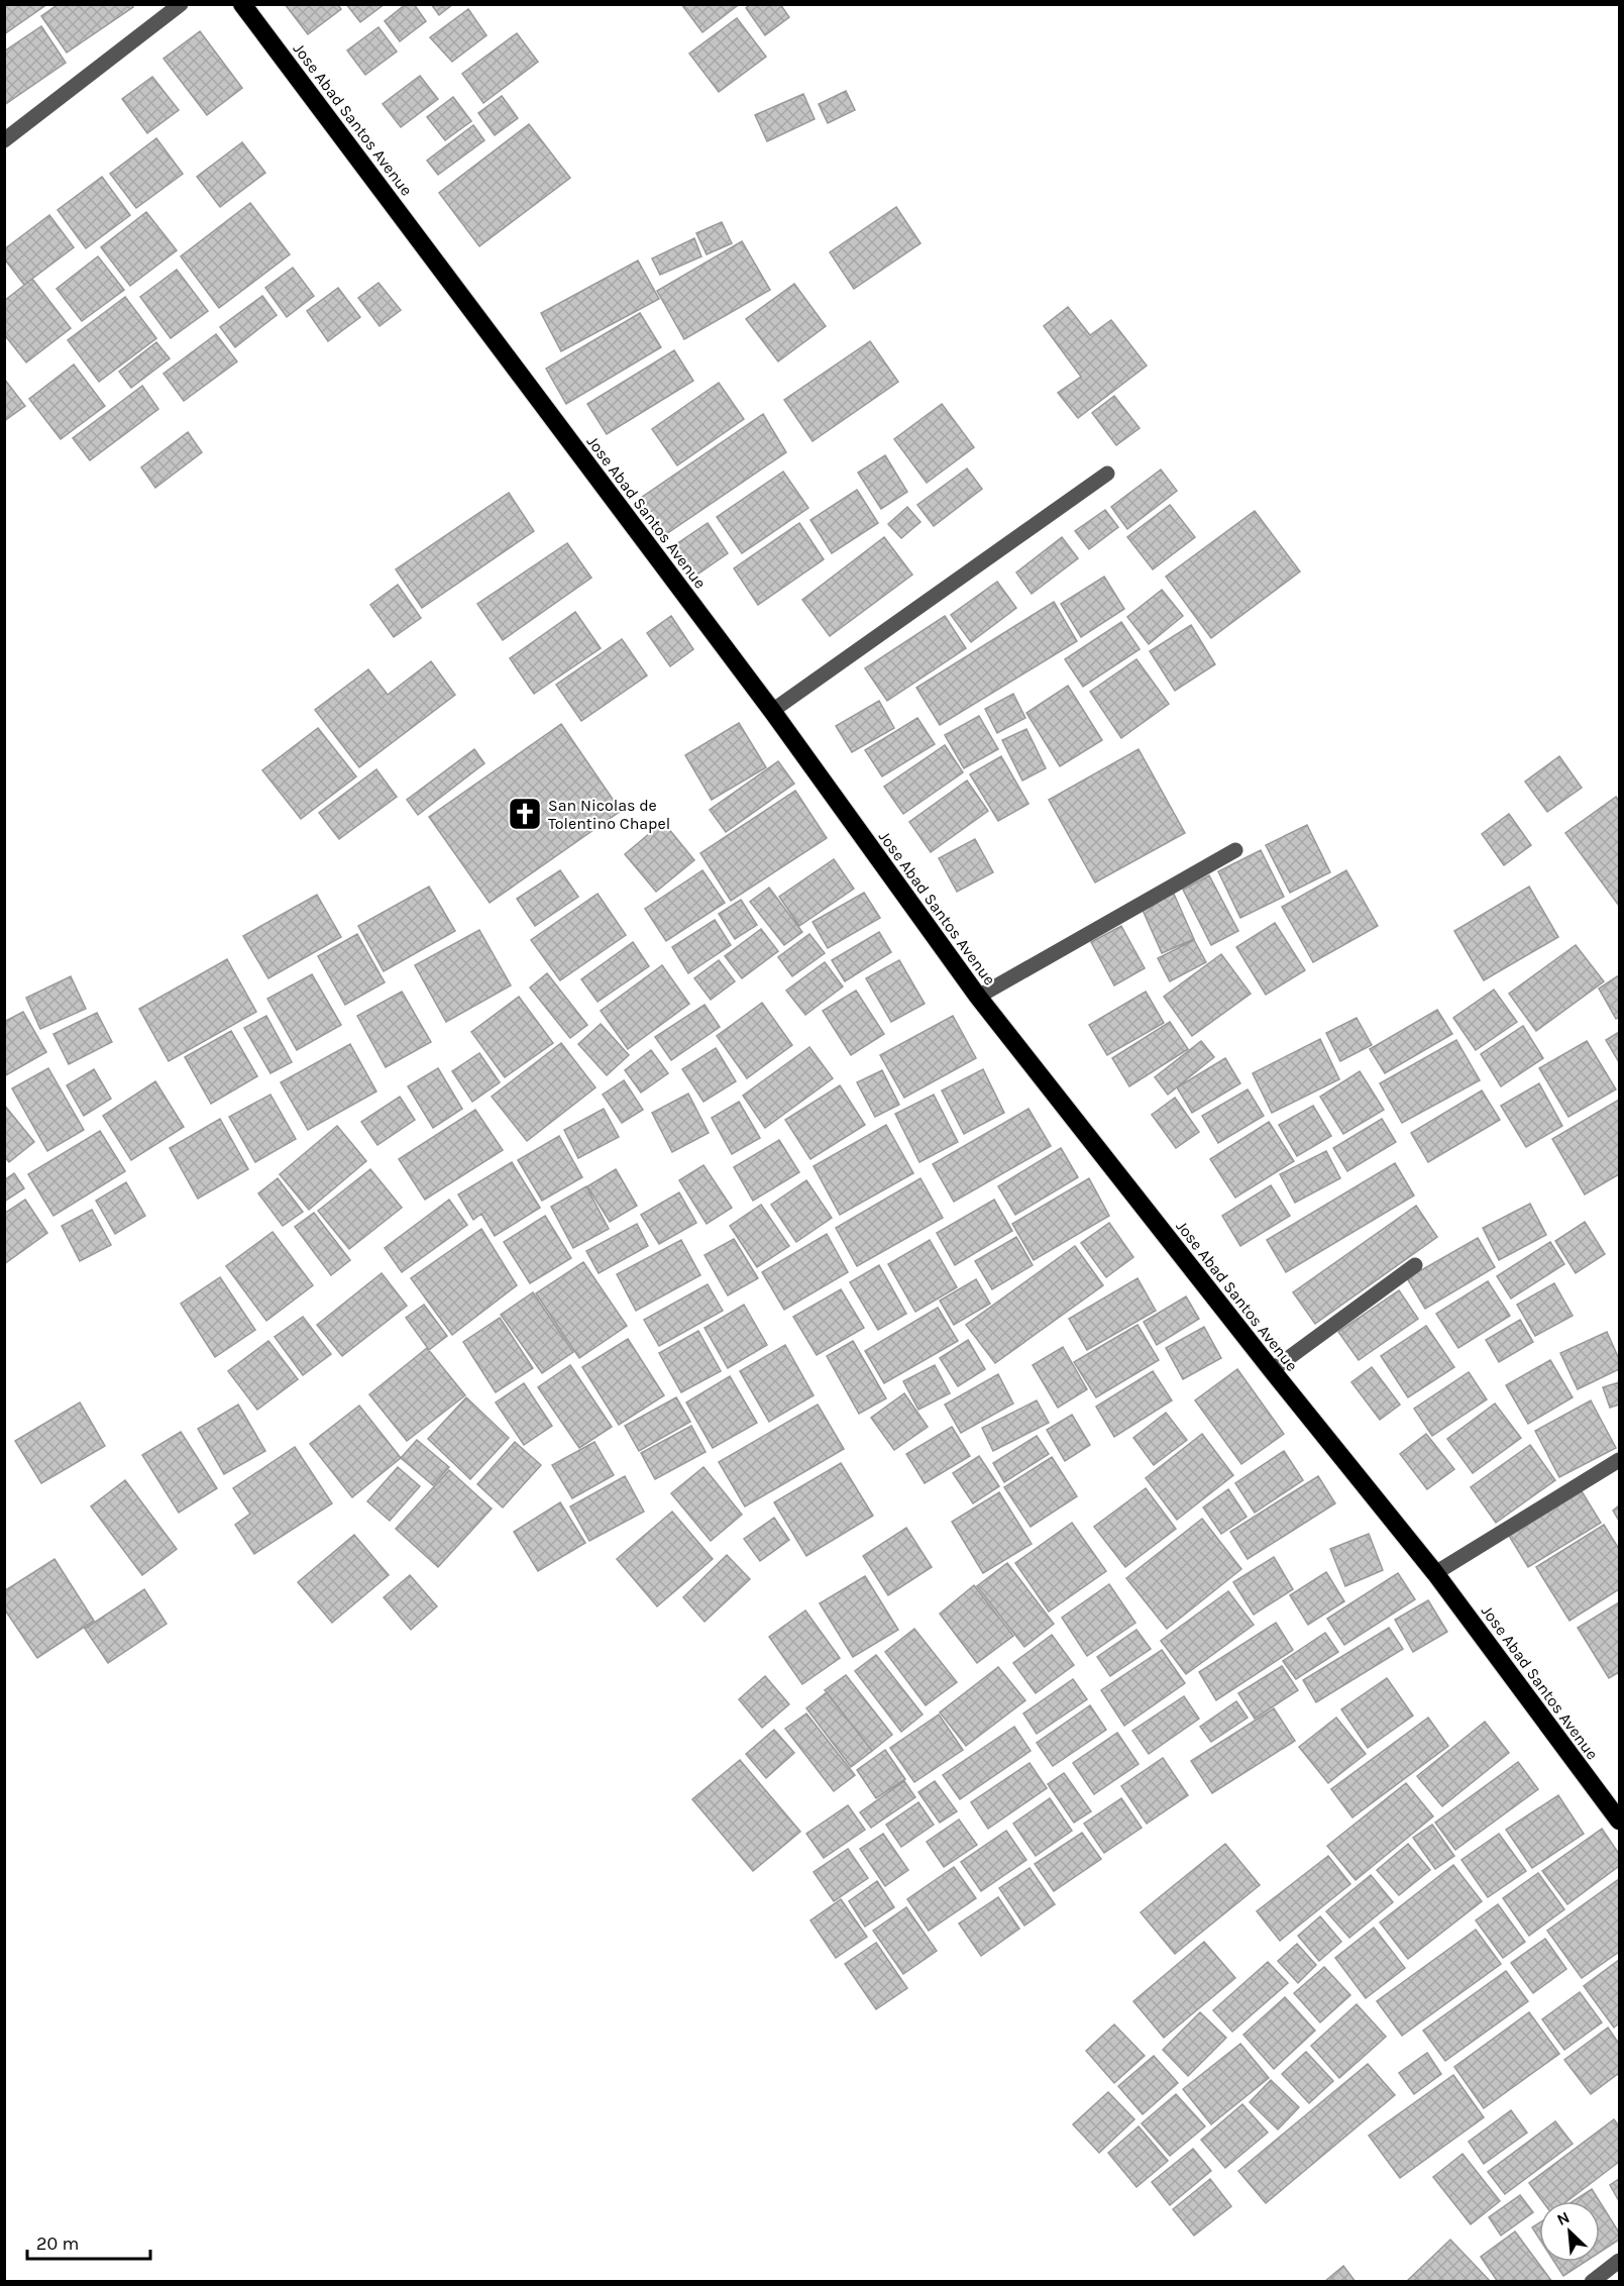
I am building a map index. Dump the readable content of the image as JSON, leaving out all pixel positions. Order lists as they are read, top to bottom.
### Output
{
  "streets": {
    "highway": ["Jose Abad Santos Avenue"]
  },
  "places": {
    "church": ["San Nicolas de Tolentino Chapel"]
  },
  "scale_bar": "20 m",
  "north": "top left"
}
